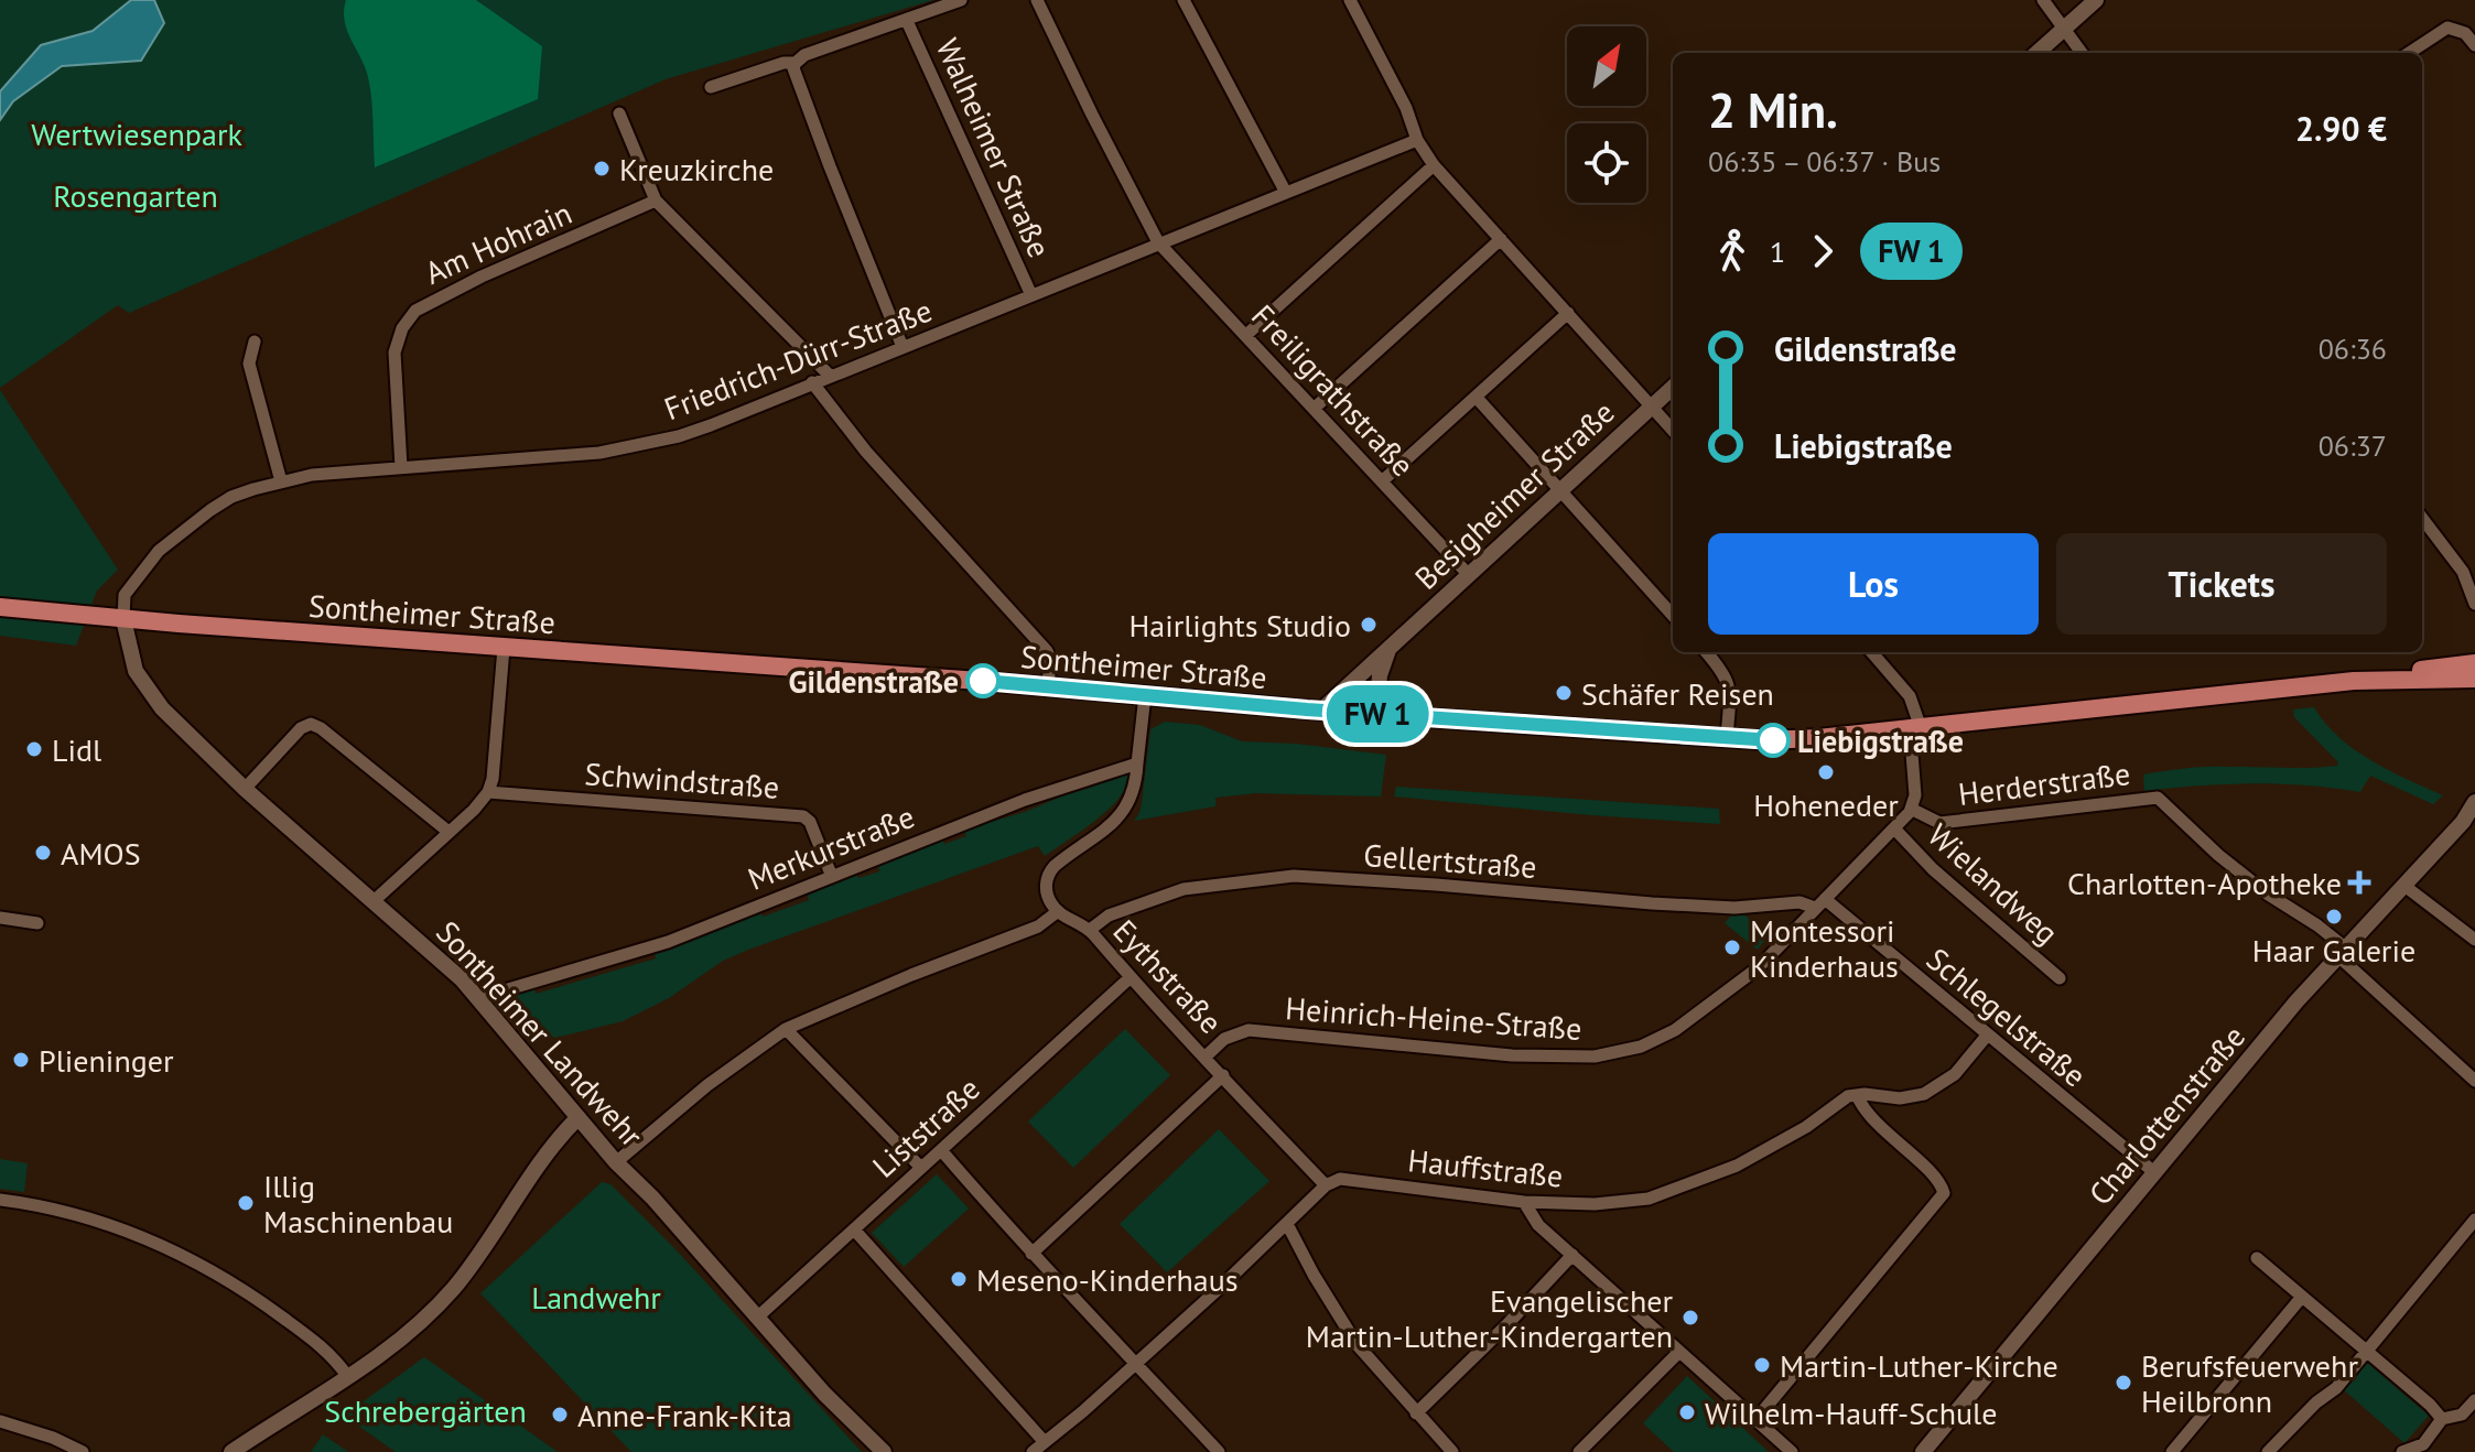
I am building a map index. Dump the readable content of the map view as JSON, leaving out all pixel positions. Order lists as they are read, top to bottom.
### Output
{
  "streets": {
    "main road": ["Sontheimer Straße"],
    "street": [
      "Walheimer Straße",
      "Am Hohrain",
      "Friedrich-Dürr-Straße",
      "Freiligrathstraße",
      "Besigheimer Straße",
      "Schwindstraße",
      "Herderstraße",
      "Merkurstraße",
      "Gellertstraße",
      "Wielandweg",
      "Eythstraße",
      "Schlegelstraße",
      "Heinrich-Heine-Straße",
      "Sontheimer Landwehr",
      "Charlottenstraße",
      "Liststraße",
      "Hauffstraße"
    ]
  },
  "crossings": [
    ["Walheimer Straße", "Friedrich-Dürr-Straße"],
    ["Am Hohrain", "Friedrich-Dürr-Straße"],
    ["Friedrich-Dürr-Straße", "Freiligrathstraße"],
    ["Friedrich-Dürr-Straße", "Sontheimer Straße"],
    ["Friedrich-Dürr-Straße", "Sontheimer Landwehr"],
    ["Freiligrathstraße", "Besigheimer Straße"],
    ["Besigheimer Straße", "Sontheimer Straße"],
    ["Sontheimer Straße", "Sontheimer Landwehr"],
    ["Schwindstraße", "Merkurstraße"],
    ["Herderstraße", "Heinrich-Heine-Straße"],
    ["Herderstraße", "Charlottenstraße"],
    ["Merkurstraße", "Sontheimer Landwehr"],
    ["Gellertstraße", "Eythstraße"],
    ["Gellertstraße", "Schlegelstraße"],
    ["Gellertstraße", "Heinrich-Heine-Straße"],
    ["Wielandweg", "Heinrich-Heine-Straße"],
    ["Eythstraße", "Heinrich-Heine-Straße"],
    ["Eythstraße", "Liststraße"],
    ["Eythstraße", "Hauffstraße"],
    ["Schlegelstraße", "Heinrich-Heine-Straße"],
    ["Schlegelstraße", "Charlottenstraße"],
    ["Sontheimer Landwehr", "Liststraße"]
  ],
  "parks": [
    "Wertwiesenpark",
    "Rosengarten",
    "Landwehr",
    "Schrebergärten"
  ],
  "places": {
    "other": [
      "Kreuzkirche",
      "Hairlights Studio",
      "Gildenstraße",
      "Schäfer Reisen",
      "Liebigstraße",
      "Lidl",
      "Hoheneder",
      "AMOS",
      "Haar Galerie",
      "Montessori Kinderhaus",
      "Plieninger",
      "Illig Maschinenbau",
      "Meseno-Kinderhaus",
      "Evangelischer Martin-Luther-Kindergarten",
      "Martin-Luther-Kirche",
      "Berufsfeuerwehr Heilbronn",
      "Wilhelm-Hauff-Schule",
      "Anne-Frank-Kita"
    ],
    "health": ["Charlotten-Apotheke"]
  },
  "north": "top right",
  "page": {
    "on_map": "FW 1",
    "heading": ["2 Min.", "06:35 – 06:37 · Bus", "2.90 €"],
    "legs": ["1", "FW 1"],
    "list": [
      {
        "name": "Gildenstraße",
        "value": "06:36"
      },
      {
        "name": "Liebigstraße",
        "value": "06:37"
      }
    ],
    "buttons": ["Los", "Tickets"]
  }
}
